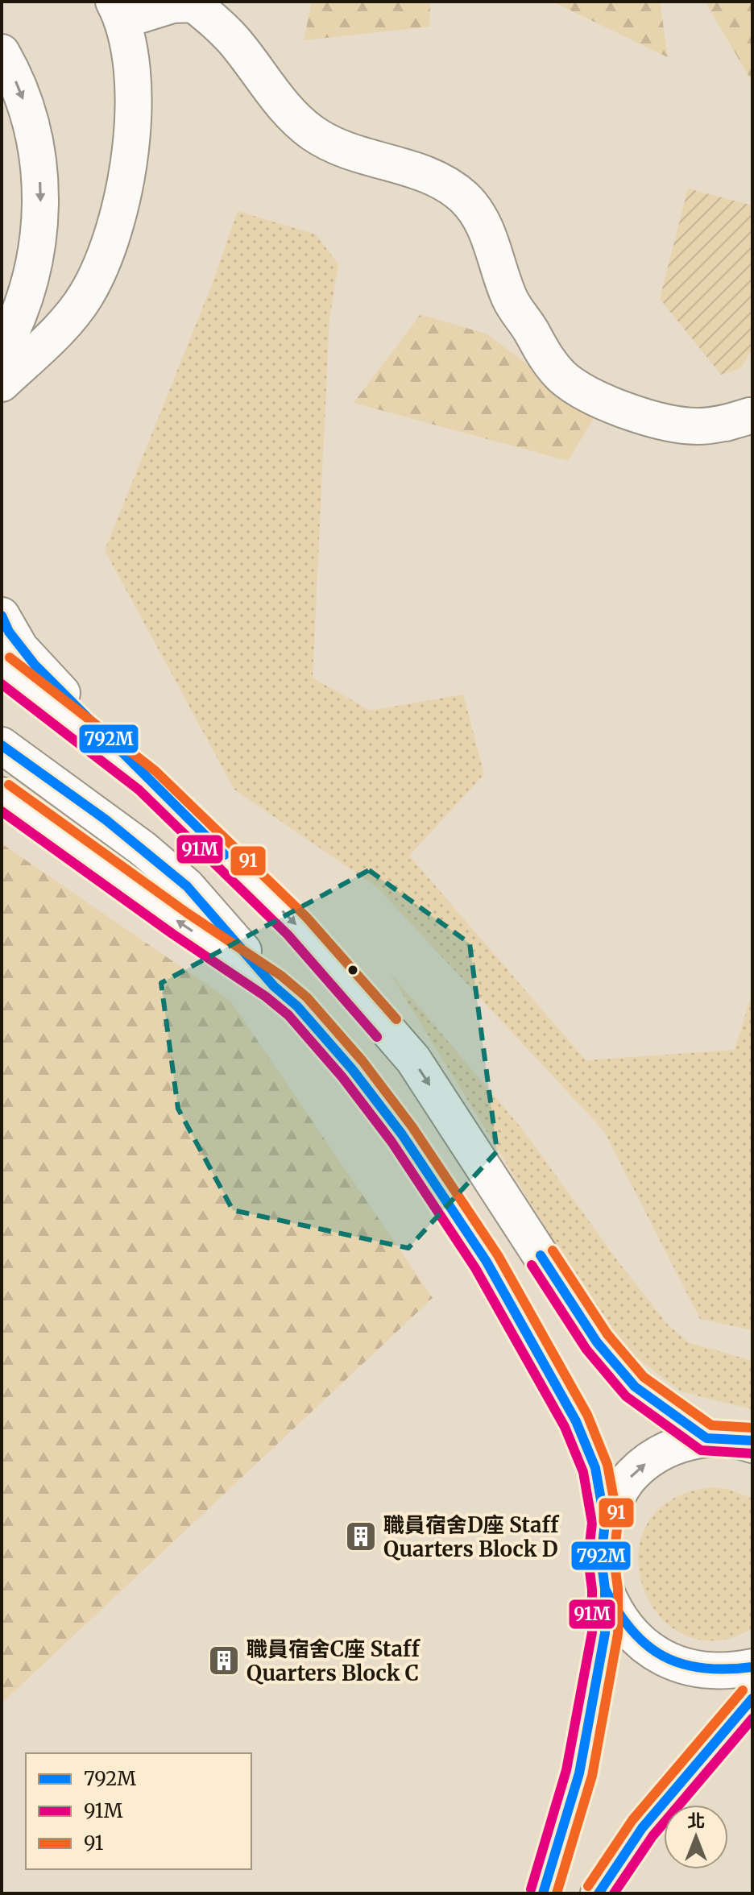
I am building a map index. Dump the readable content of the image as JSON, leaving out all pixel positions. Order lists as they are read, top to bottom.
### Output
{
  "places": {
    "building": ["職員宿舍D座 Staff Quarters Block D", "職員宿舍C座 Staff Quarters Block C"]
  },
  "lines": ["transit line 792M", "transit line 91", "transit line 91M"],
  "legend": ["792M", "91M", "91"],
  "north": "top"
}
